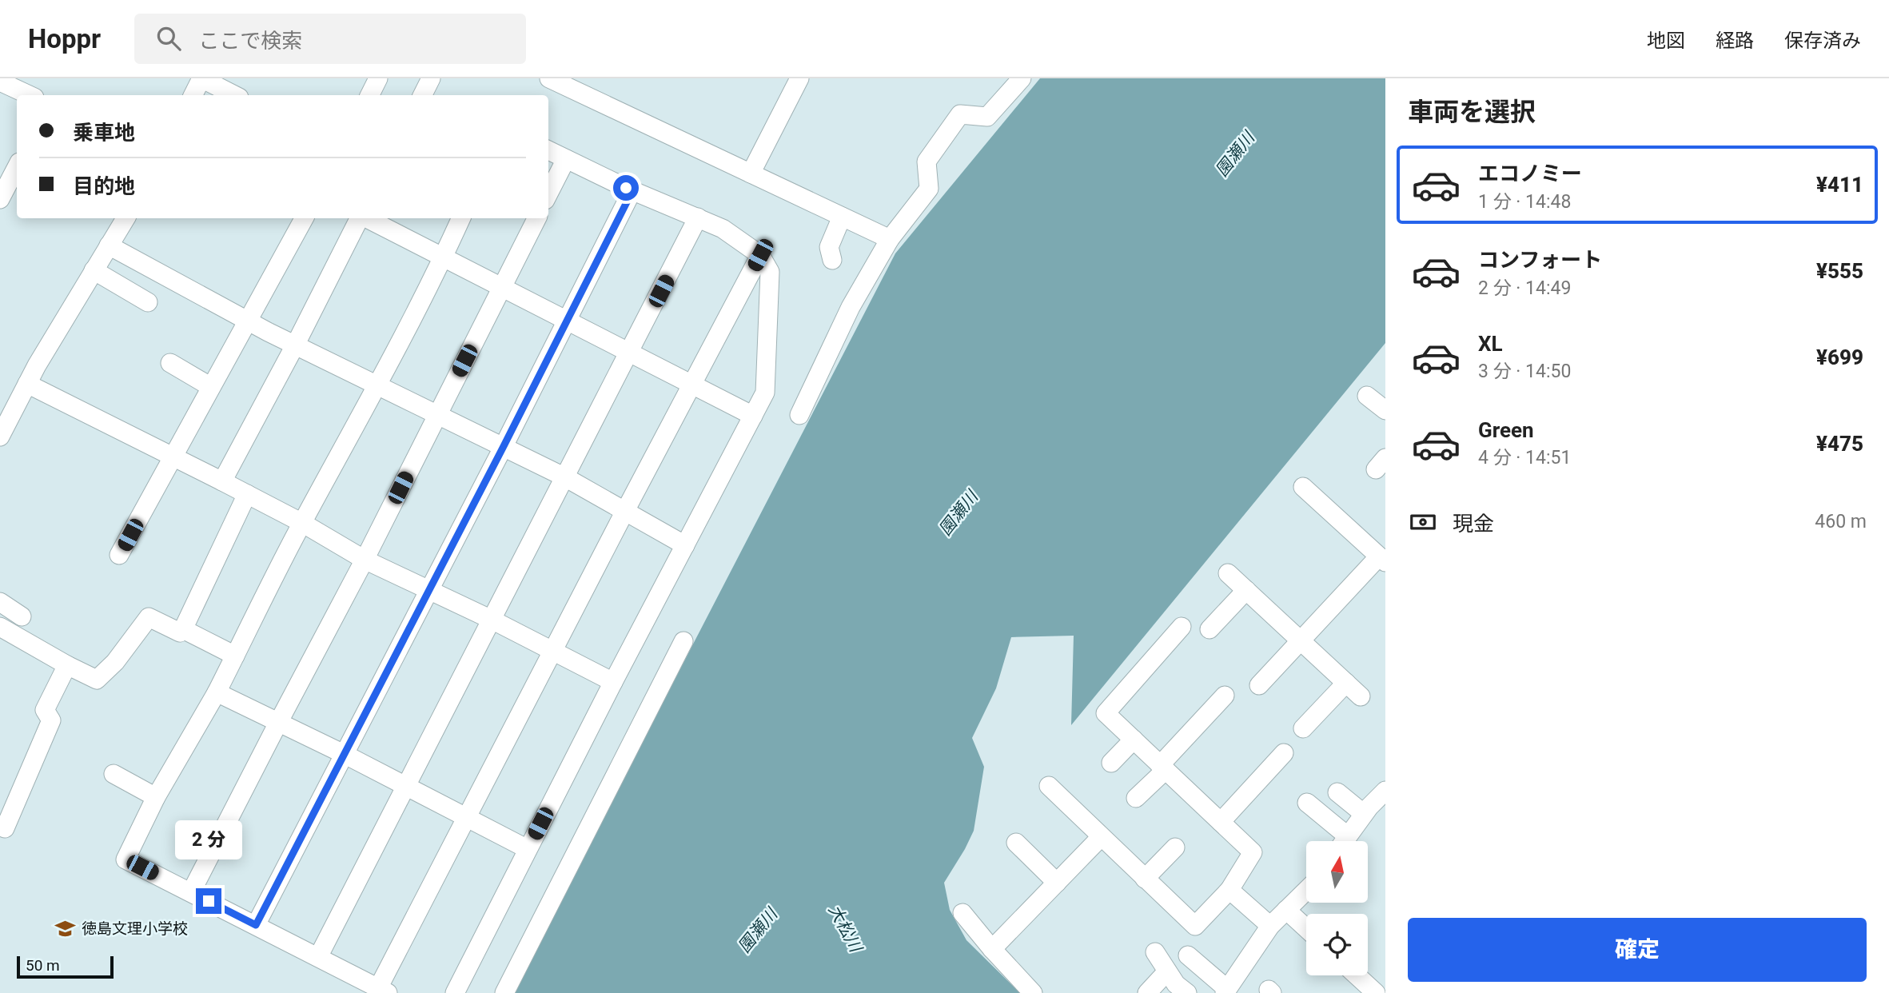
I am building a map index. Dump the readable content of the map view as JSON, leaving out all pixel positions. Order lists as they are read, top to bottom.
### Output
{
  "water": ["園瀬川", "大松川"],
  "places": {
    "school or university": ["徳島文理小学校"]
  },
  "scale_bar": "50 m",
  "north": "top",
  "page": {
    "header": "Hoppr",
    "search": "ここで検索",
    "nav": ["地図", "経路", "保存済み"],
    "heading": "車両を選択",
    "banner": ["乗車地", "目的地"],
    "list": [
      {
        "name": "エコノミー",
        "note": "1 分 · 14:48",
        "value": "¥411"
      },
      {
        "name": "コンフォート",
        "note": "2 分 · 14:49",
        "value": "¥555"
      },
      {
        "name": "XL",
        "note": "3 分 · 14:50",
        "value": "¥699"
      },
      {
        "name": "Green",
        "note": "4 分 · 14:51",
        "value": "¥475"
      }
    ],
    "pay": ["現金", "460 m"],
    "bubble": "2 分",
    "buttons": "確定",
    "scale": "50 m"
  }
}
